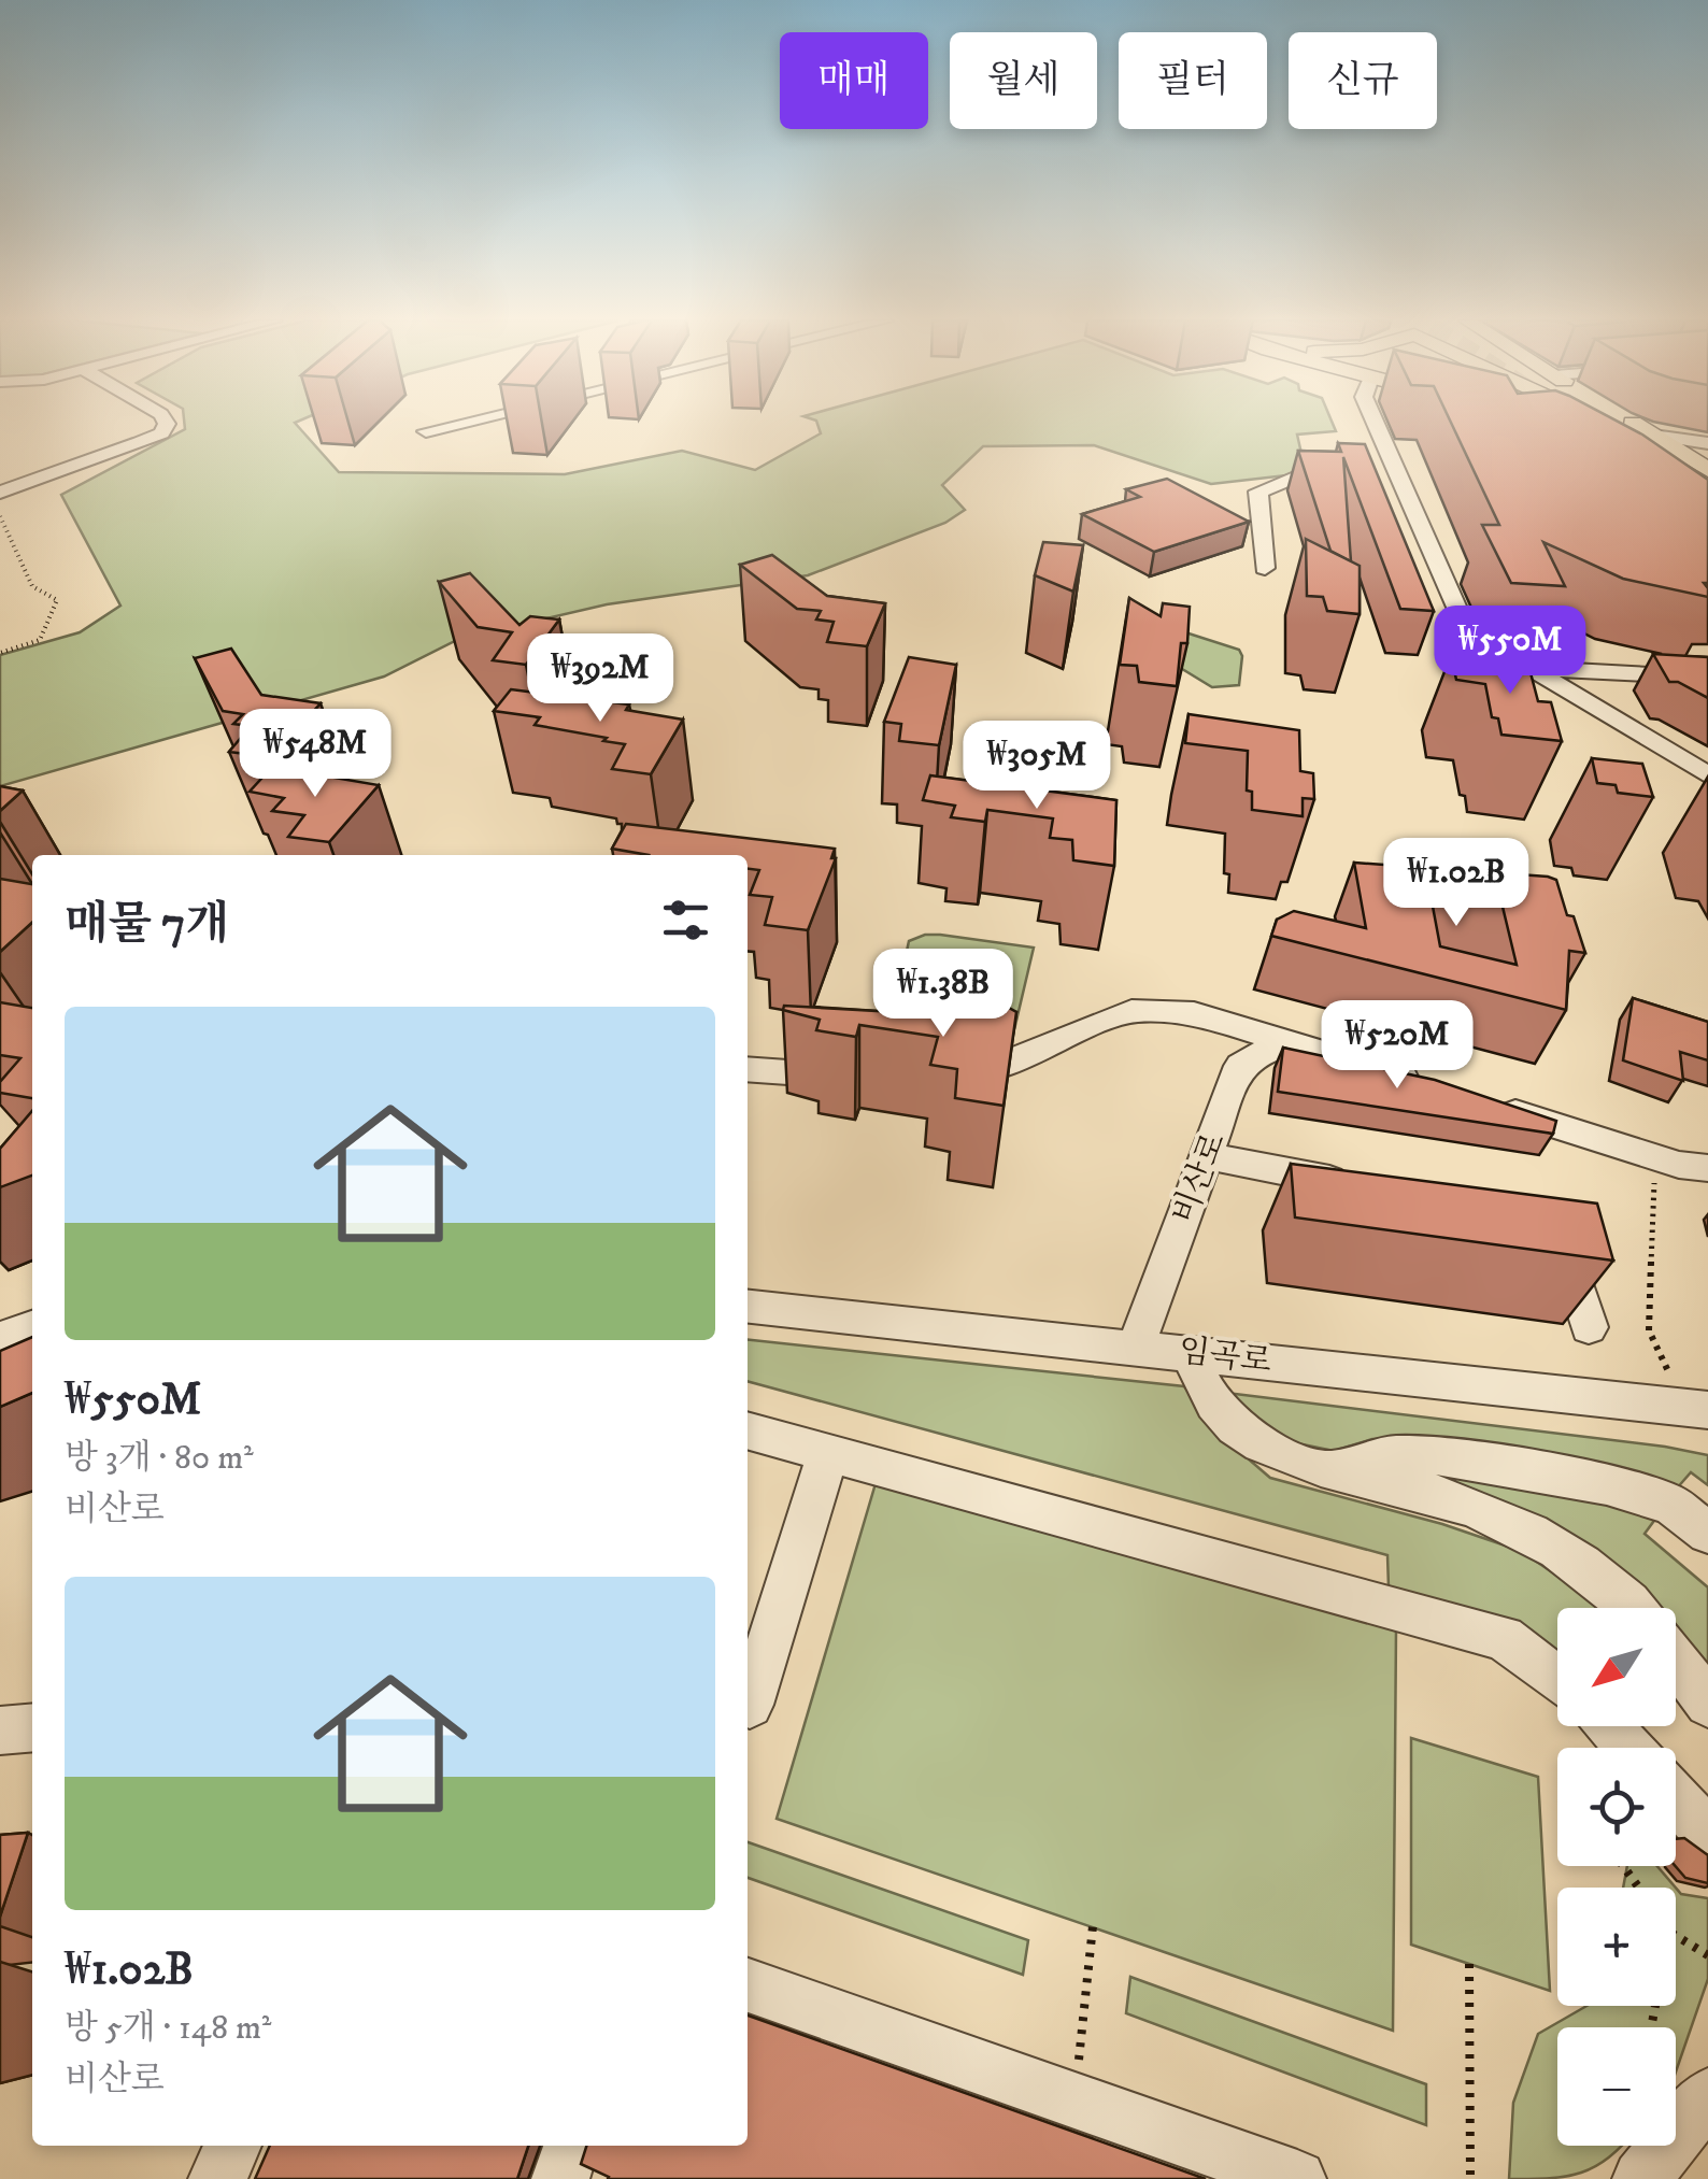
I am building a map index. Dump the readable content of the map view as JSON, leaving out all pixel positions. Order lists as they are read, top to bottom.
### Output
{
  "streets": {
    "street": ["비산로", "임곡로"]
  },
  "crossings": [
    ["비산로", "임곡로"]
  ],
  "north": "bottom left",
  "page": {
    "chip": [
      "매매",
      "월세",
      "필터",
      "신규"
    ],
    "price": [
      "₩550M",
      "₩392M",
      "₩548M",
      "₩305M",
      "₩1.02B",
      "₩1.38B",
      "₩520M"
    ],
    "heading": "매물 7개",
    "list": [
      {
        "name": "₩550M",
        "note": "방 3개 · 80 m² · 비산로"
      },
      {
        "name": "₩1.02B",
        "note": "방 5개 · 148 m² · 비산로"
      }
    ],
    "map_buttons": ["+", "−"]
  }
}
